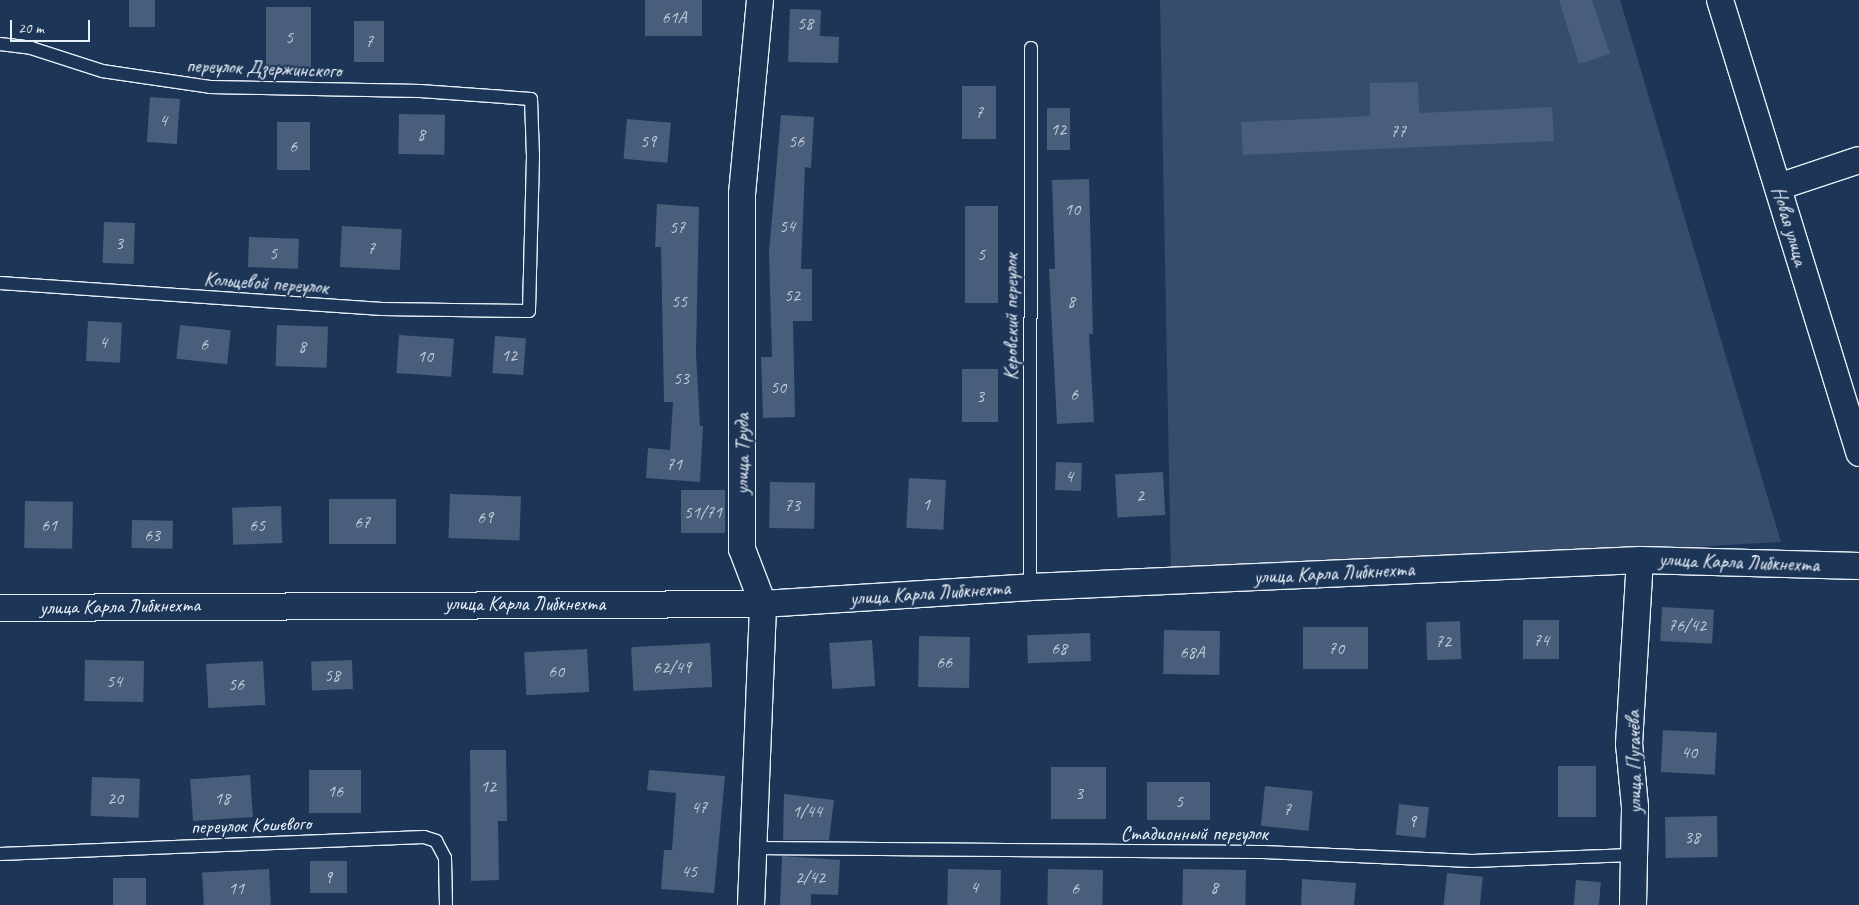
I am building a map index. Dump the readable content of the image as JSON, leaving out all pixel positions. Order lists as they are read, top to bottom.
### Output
{
  "streets": {
    "street": [
      "Новая улица",
      "улица Труда",
      "улица Карла Либкнехта",
      "улица Пугачёва"
    ],
    "lane": [
      "переулок Дзержинского",
      "Кольцевой переулок",
      "Керовский переулок",
      "переулок Кошевого",
      "Стадионный переулок"
    ]
  },
  "crossings": [
    ["переулок Дзержинского", "Кольцевой переулок"],
    ["Керовский переулок", "улица Карла Либкнехта"],
    ["улица Труда", "улица Карла Либкнехта"],
    ["улица Труда", "Стадионный переулок"],
    ["улица Карла Либкнехта", "улица Пугачёва"],
    ["улица Пугачёва", "Стадионный переулок"]
  ],
  "house_numbers": [
    "61А",
    "58",
    "5",
    "7",
    "7",
    "4",
    "12",
    "77",
    "8",
    "59",
    "56",
    "6",
    "10",
    "54",
    "57",
    "3",
    "7",
    "5",
    "5",
    "52",
    "55",
    "8",
    "4",
    "6",
    "8",
    "12",
    "10",
    "53",
    "50",
    "6",
    "3",
    "71",
    "4",
    "2",
    "1",
    "73",
    "51/71",
    "69",
    "67",
    "61",
    "65",
    "63",
    "76/42",
    "74",
    "72",
    "68",
    "70",
    "68А",
    "66",
    "62/49",
    "60",
    "58",
    "54",
    "56",
    "40",
    "12",
    "16",
    "3",
    "20",
    "18",
    "5",
    "47",
    "7",
    "1/44",
    "9",
    "38",
    "45",
    "9",
    "2/42",
    "4",
    "8",
    "11",
    "6"
  ],
  "scale_bar": "20 m"
}
